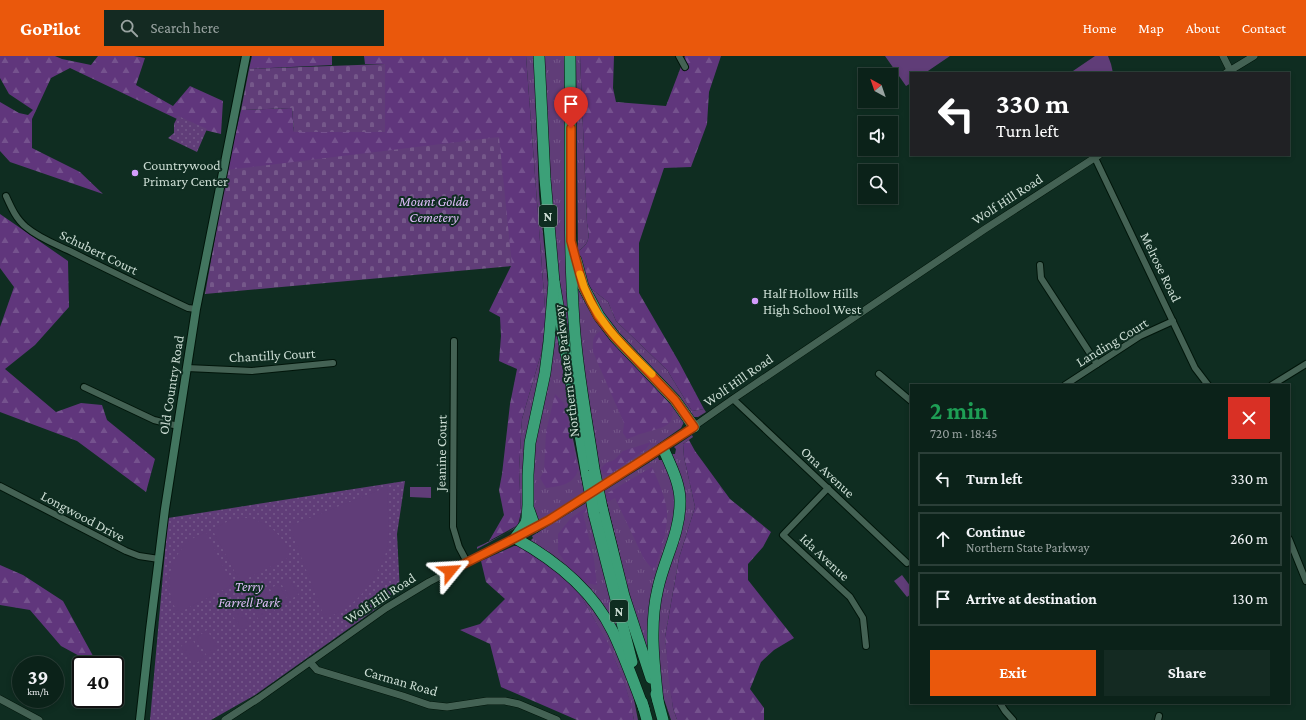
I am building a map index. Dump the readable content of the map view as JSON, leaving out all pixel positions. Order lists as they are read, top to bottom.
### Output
{
  "streets": {
    "highway": ["N", "Northern State Parkway"],
    "main road": ["Old Country Road"],
    "street": [
      "Wolf Hill Road",
      "Schubert Court",
      "Melrose Road",
      "Landing Court",
      "Chantilly Court",
      "Jeanine Court",
      "Ona Avenue",
      "Longwood Drive",
      "Ida Avenue",
      "Carman Road"
    ]
  },
  "crossings": [
    ["Wolf Hill Road", "Melrose Road"],
    ["Wolf Hill Road", "Jeanine Court"],
    ["Wolf Hill Road", "Ona Avenue"],
    ["Wolf Hill Road", "Carman Road"],
    ["Schubert Court", "Old Country Road"],
    ["Melrose Road", "Landing Court"],
    ["Chantilly Court", "Old Country Road"],
    ["Old Country Road", "Longwood Drive"],
    ["Ona Avenue", "Ida Avenue"]
  ],
  "parks": ["Mount Golda Cemetery", "Terry Farrell Park"],
  "places": ["Countrywood Primary Center", "Half Hollow Hills High School West"],
  "north": "top left",
  "page": {
    "header": "GoPilot",
    "search": "Search here",
    "nav": [
      "Home",
      "Map",
      "About",
      "Contact"
    ],
    "turn": ["330 m", "Turn left"],
    "heading": ["2 min", "720 m · 18:45"],
    "list": [
      {
        "name": "Turn left",
        "value": "330 m"
      },
      {
        "name": "Continue",
        "note": "Northern State Parkway",
        "value": "260 m"
      },
      {
        "name": "Arrive at destination",
        "value": "130 m"
      }
    ],
    "buttons": ["Exit", "Share"],
    "speed": "39 km/h",
    "limit": "40"
  }
}
